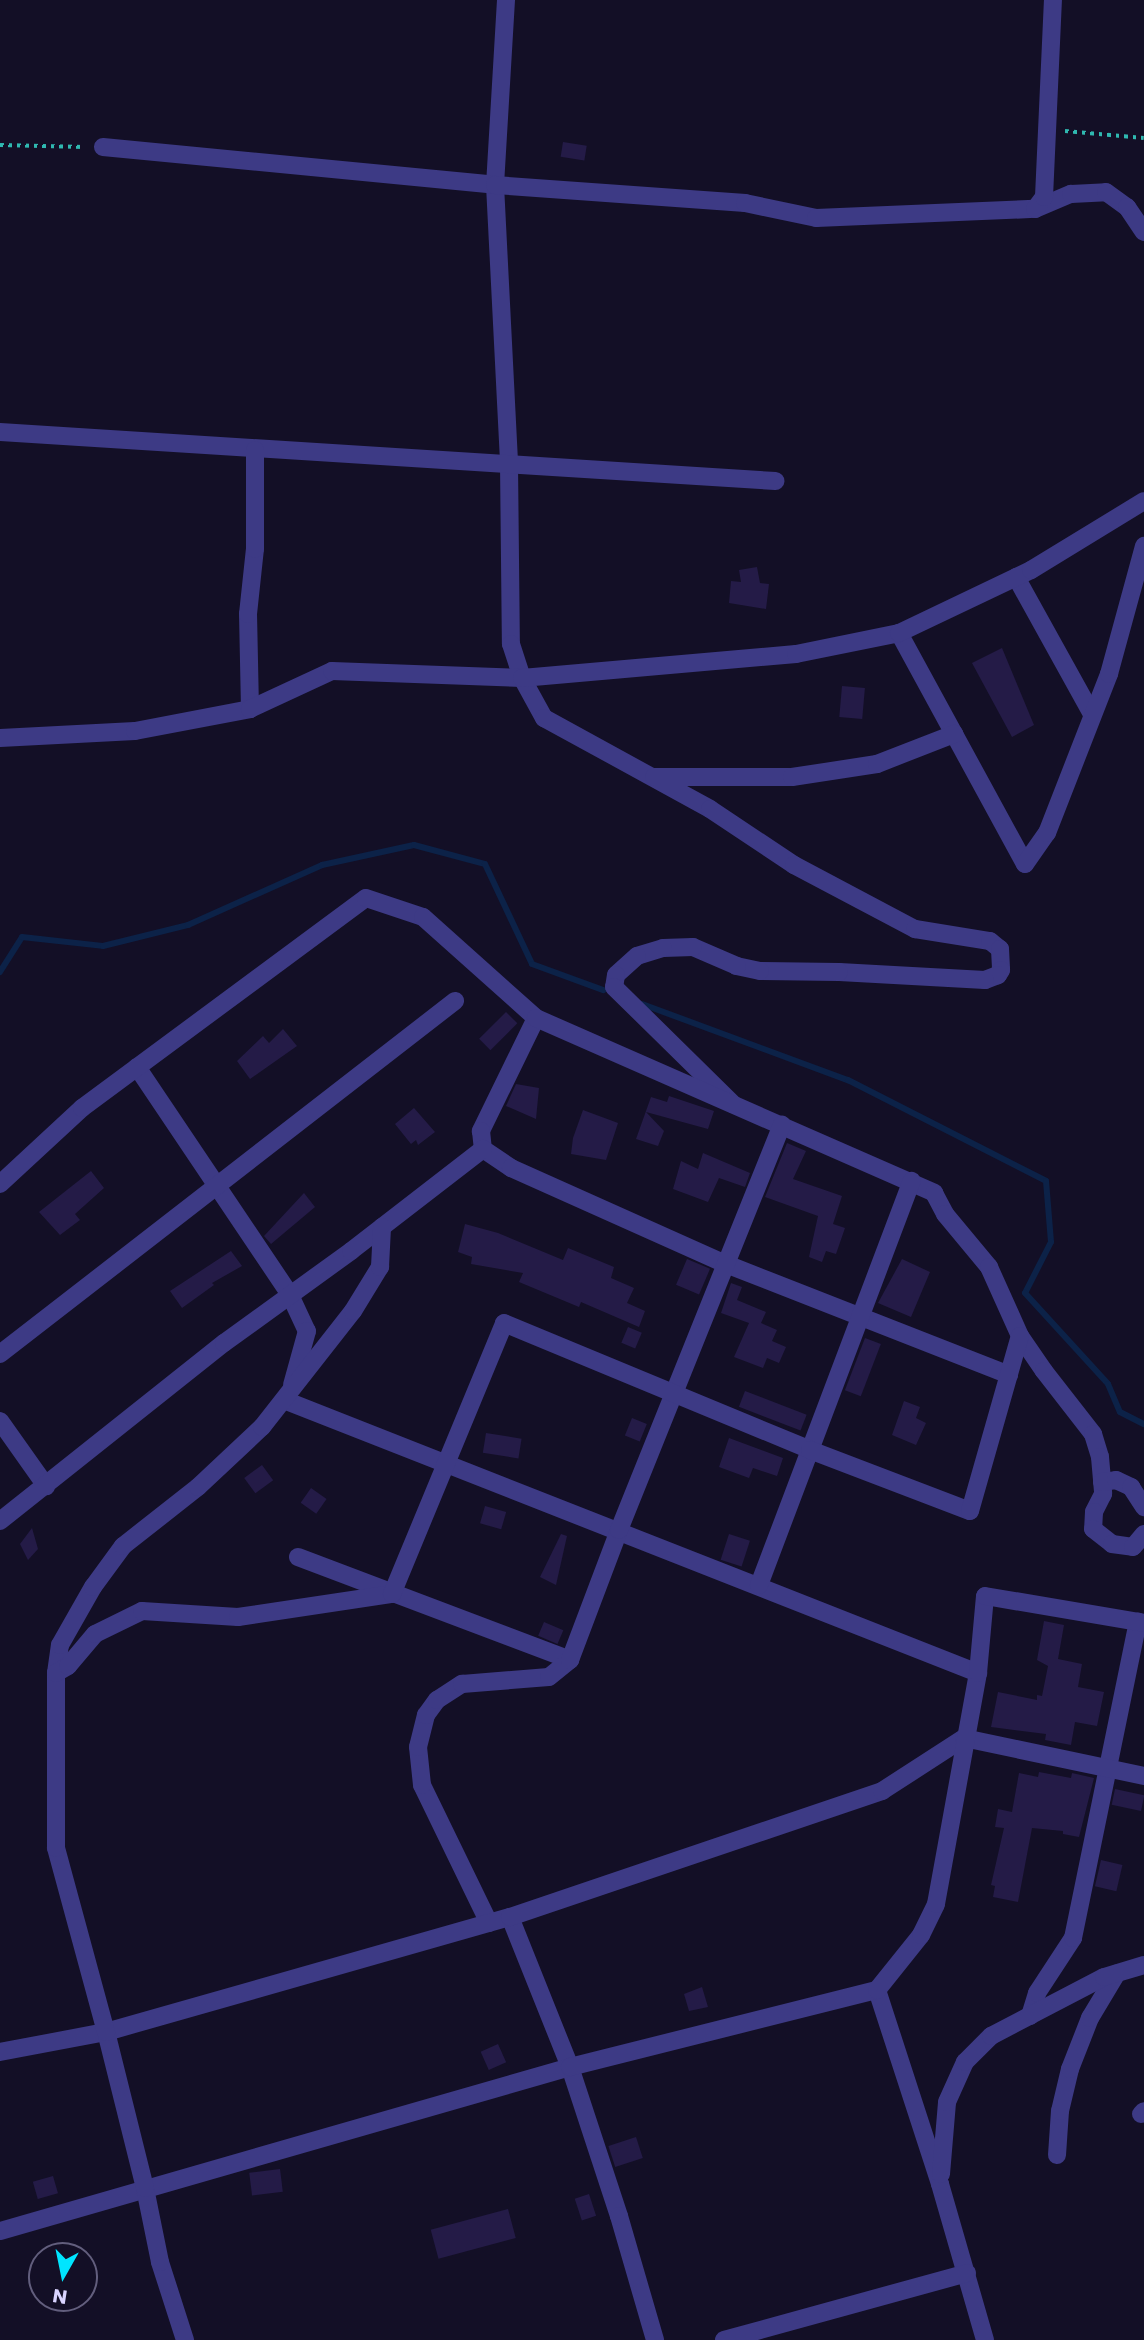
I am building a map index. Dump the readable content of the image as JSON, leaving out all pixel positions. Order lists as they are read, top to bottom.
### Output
{
  "north": "bottom"
}
